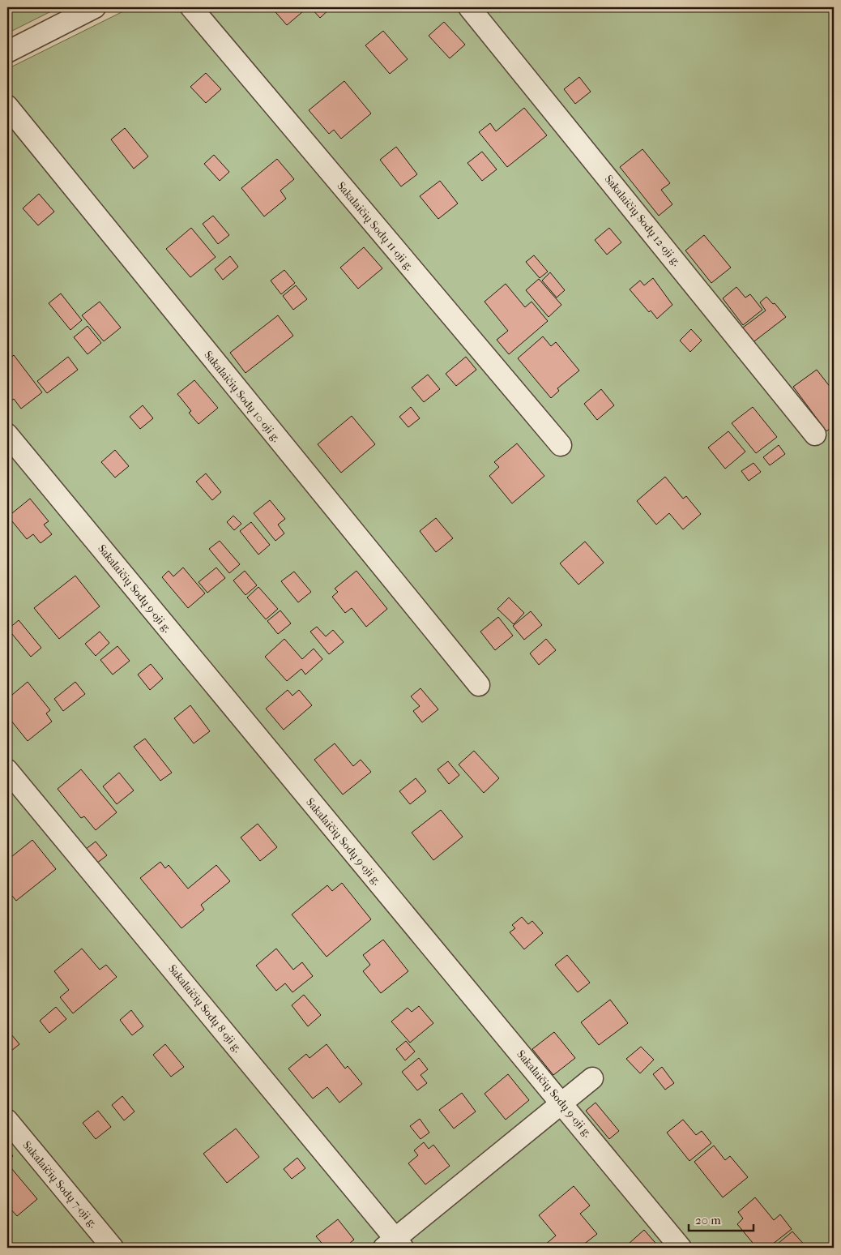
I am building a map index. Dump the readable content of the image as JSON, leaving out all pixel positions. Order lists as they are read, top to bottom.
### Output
{
  "streets": {
    "street": [
      "Sakalaičių Sodų 12-oji g.",
      "Sakalaičių Sodų 11-oji g.",
      "Sakalaičių Sodų 10-oji g.",
      "Sakalaičių Sodų 9-oji g.",
      "Sakalaičių Sodų 8-oji g.",
      "Sakalaičių Sodų 7-oji g."
    ]
  },
  "scale_bar": "20 m"
}
